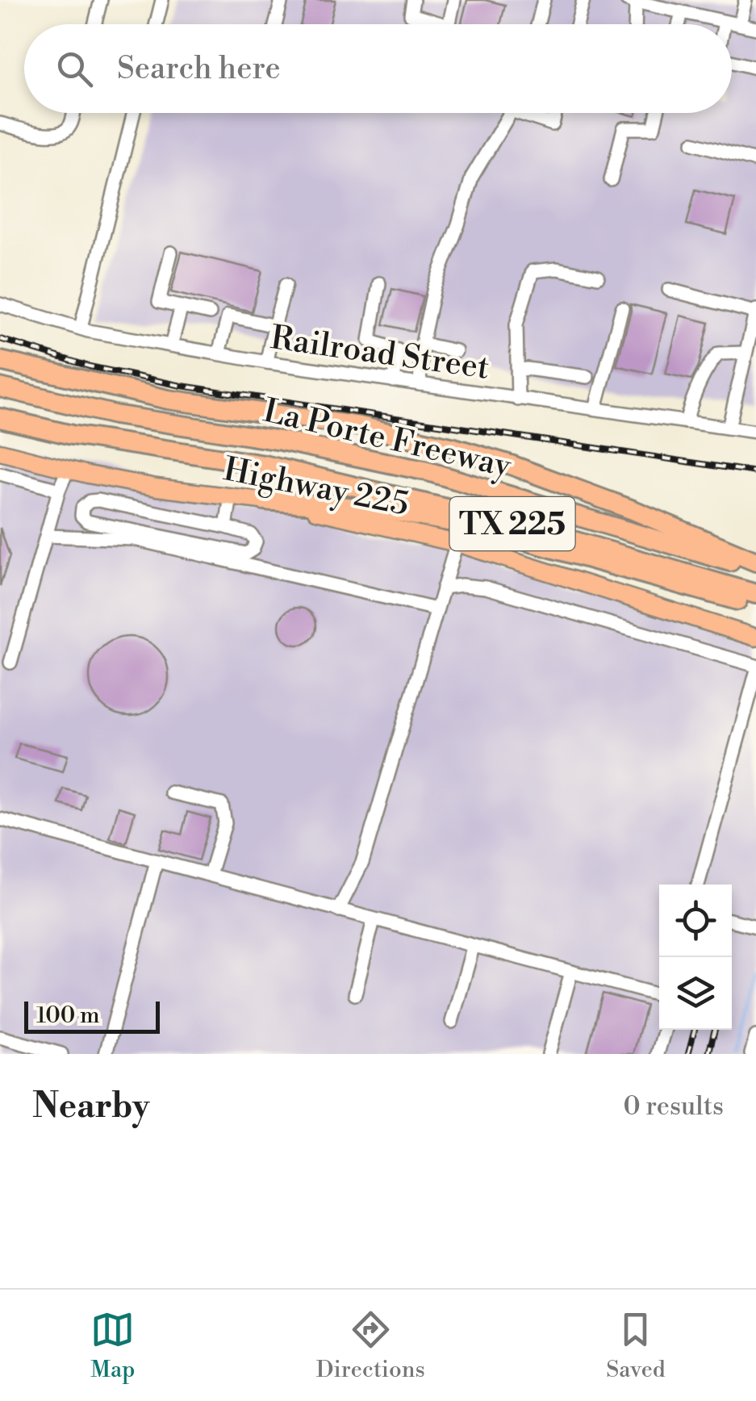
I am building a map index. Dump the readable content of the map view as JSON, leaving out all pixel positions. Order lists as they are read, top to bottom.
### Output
{
  "streets": {
    "highway": ["La Porte Freeway", "TX 225"],
    "main road": ["Highway 225"],
    "street": ["Railroad Street"]
  },
  "scale_bar": "100 m",
  "page": {
    "search": "Search here",
    "scale": "100 m",
    "heading": ["Nearby", "0 results"],
    "nav": ["Map", "Directions", "Saved"]
  }
}
